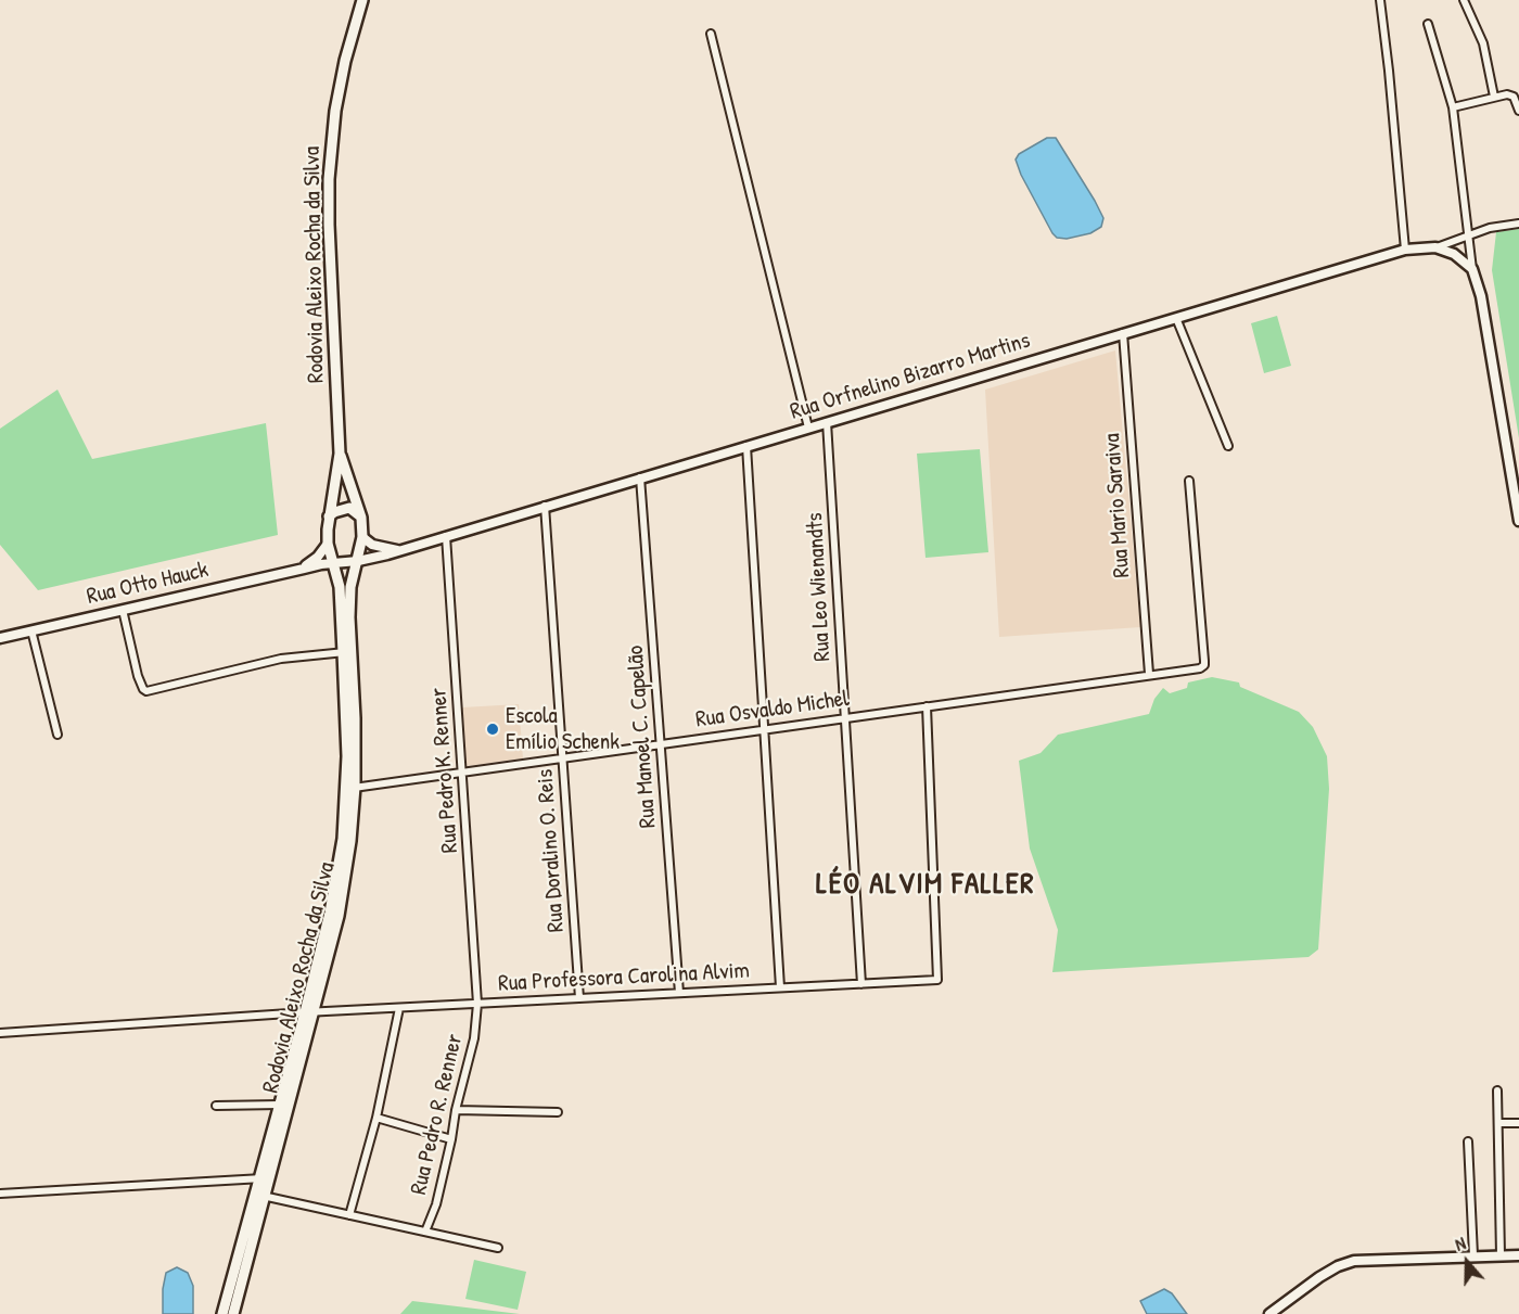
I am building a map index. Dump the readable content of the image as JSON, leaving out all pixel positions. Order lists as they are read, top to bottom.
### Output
{
  "streets": {
    "main road": ["Rodovia Aleixo Rocha da Silva"],
    "street": [
      "Rua Orfnelino Bizarro Martins",
      "Rua Mario Saraiva",
      "Rua Otto Hauck",
      "Rua Leo Wienandts",
      "Rua Osvaldo Michel",
      "Rua Manoel C. Capelão",
      "Rua Pedro K. Renner",
      "Rua Doralino O. Reis",
      "Rua Professora Carolina Alvim",
      "Rua Pedro R. Renner"
    ]
  },
  "crossings": [
    ["Rodovia Aleixo Rocha da Silva", "Rua Orfnelino Bizarro Martins"],
    ["Rodovia Aleixo Rocha da Silva", "Rua Osvaldo Michel"],
    ["Rodovia Aleixo Rocha da Silva", "Rua Professora Carolina Alvim"],
    ["Rua Orfnelino Bizarro Martins", "Rua Mario Saraiva"],
    ["Rua Orfnelino Bizarro Martins", "Rua Otto Hauck"],
    ["Rua Orfnelino Bizarro Martins", "Rua Leo Wienandts"],
    ["Rua Orfnelino Bizarro Martins", "Rua Manoel C. Capelão"],
    ["Rua Orfnelino Bizarro Martins", "Rua Pedro K. Renner"],
    ["Rua Orfnelino Bizarro Martins", "Rua Doralino O. Reis"],
    ["Rua Mario Saraiva", "Rua Osvaldo Michel"],
    ["Rua Leo Wienandts", "Rua Osvaldo Michel"],
    ["Rua Leo Wienandts", "Rua Professora Carolina Alvim"],
    ["Rua Osvaldo Michel", "Rua Manoel C. Capelão"],
    ["Rua Osvaldo Michel", "Rua Pedro K. Renner"],
    ["Rua Osvaldo Michel", "Rua Doralino O. Reis"],
    ["Rua Osvaldo Michel", "Rua Professora Carolina Alvim"],
    ["Rua Manoel C. Capelão", "Rua Professora Carolina Alvim"],
    ["Rua Pedro K. Renner", "Rua Professora Carolina Alvim"],
    ["Rua Pedro K. Renner", "Rua Pedro R. Renner"],
    ["Rua Doralino O. Reis", "Rua Professora Carolina Alvim"],
    ["Rua Professora Carolina Alvim", "Rua Pedro R. Renner"]
  ],
  "districts": ["LÉO ALVIM FALLER"],
  "places": ["Escola Emílio Schenk"],
  "north": "top"
}
